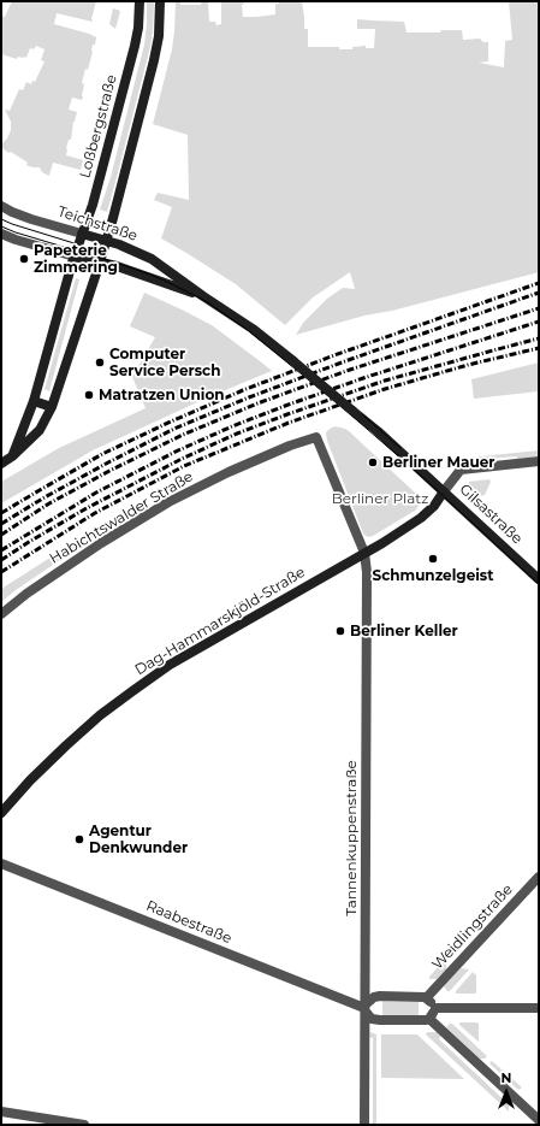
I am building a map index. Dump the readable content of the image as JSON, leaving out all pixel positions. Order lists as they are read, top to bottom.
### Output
{
  "streets": {
    "main road": [
      "Loßbergstraße",
      "Teichstraße",
      "Gilsastraße",
      "Dag-Hammarskjöld-Straße"
    ],
    "street": [
      "Habichtswalder Straße",
      "Tannenkuppenstraße",
      "Raabestraße",
      "Weidlingstraße"
    ]
  },
  "crossings": [
    ["Loßbergstraße", "Teichstraße"],
    ["Teichstraße", "Gilsastraße"],
    ["Teichstraße", "Dag-Hammarskjöld-Straße"],
    ["Gilsastraße", "Dag-Hammarskjöld-Straße"],
    ["Habichtswalder Straße", "Dag-Hammarskjöld-Straße"],
    ["Habichtswalder Straße", "Tannenkuppenstraße"],
    ["Dag-Hammarskjöld-Straße", "Tannenkuppenstraße"],
    ["Tannenkuppenstraße", "Raabestraße"]
  ],
  "parks": ["Berliner Platz"],
  "places": [
    "Papeterie Zimmering",
    "Computer Service Persch",
    "Matratzen Union",
    "Berliner Mauer",
    "Schmunzelgeist",
    "Berliner Keller",
    "Agentur Denkwunder"
  ],
  "north": "top"
}
